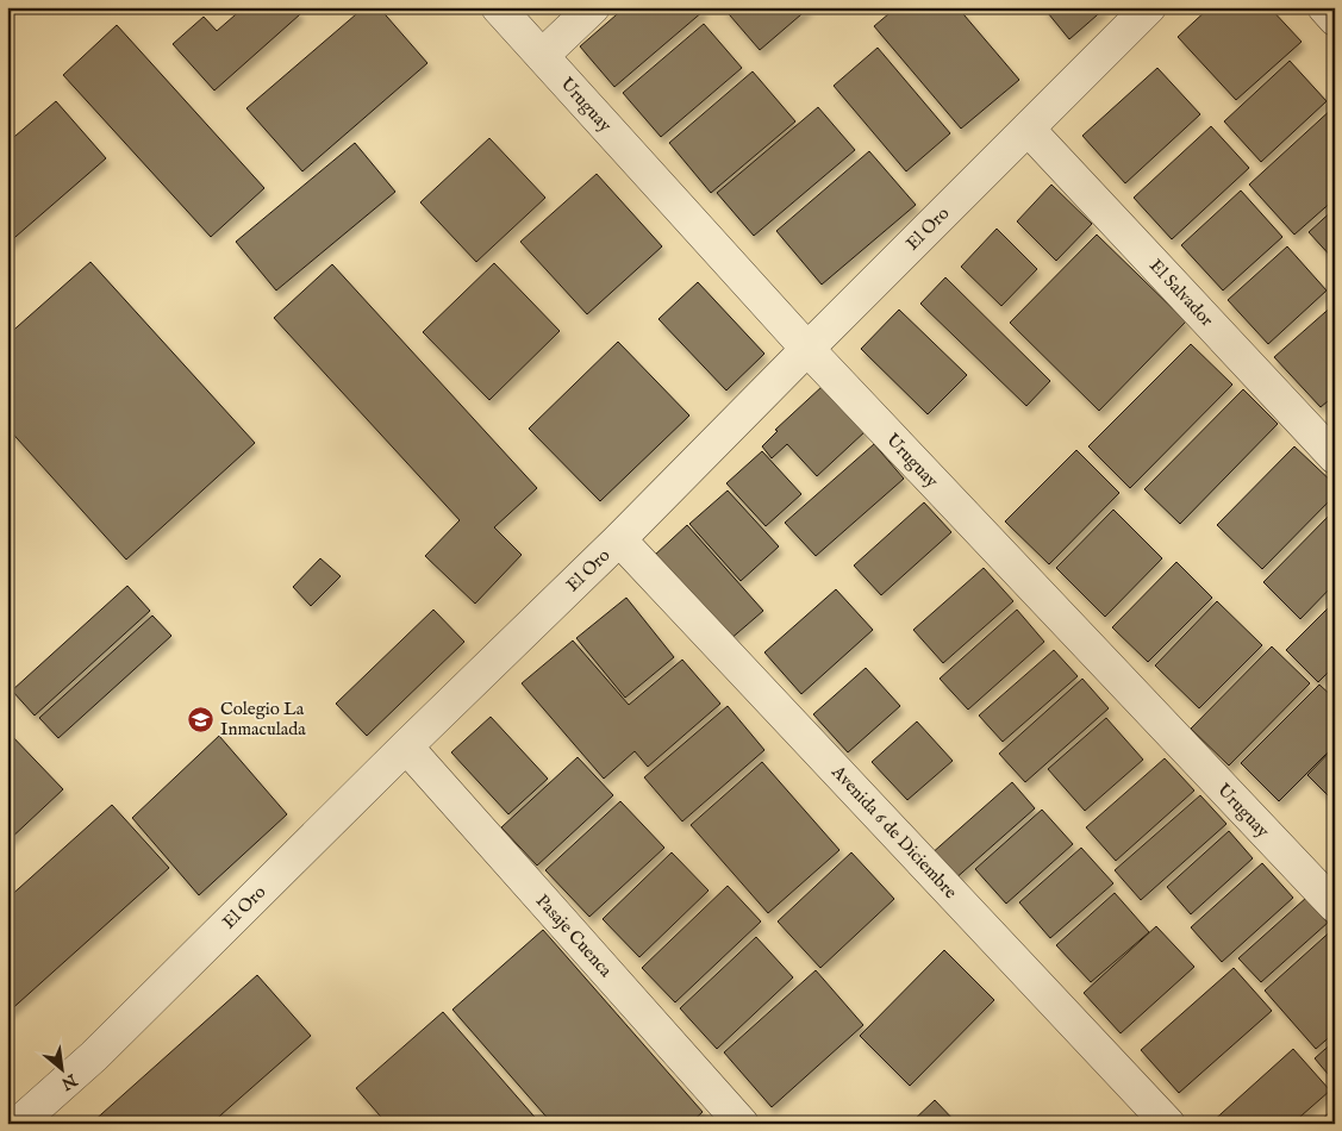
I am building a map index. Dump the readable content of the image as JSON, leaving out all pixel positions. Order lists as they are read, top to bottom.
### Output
{
  "streets": {
    "street": [
      "Uruguay",
      "El Oro",
      "El Salvador",
      "Avenida 6 de Diciembre",
      "Pasaje Cuenca"
    ]
  },
  "crossings": [
    ["Uruguay", "El Oro"],
    ["El Oro", "El Salvador"],
    ["El Oro", "Avenida 6 de Diciembre"],
    ["El Oro", "Pasaje Cuenca"]
  ],
  "places": {
    "school or university": ["Colegio La Inmaculada"]
  },
  "north": "bottom right"
}
